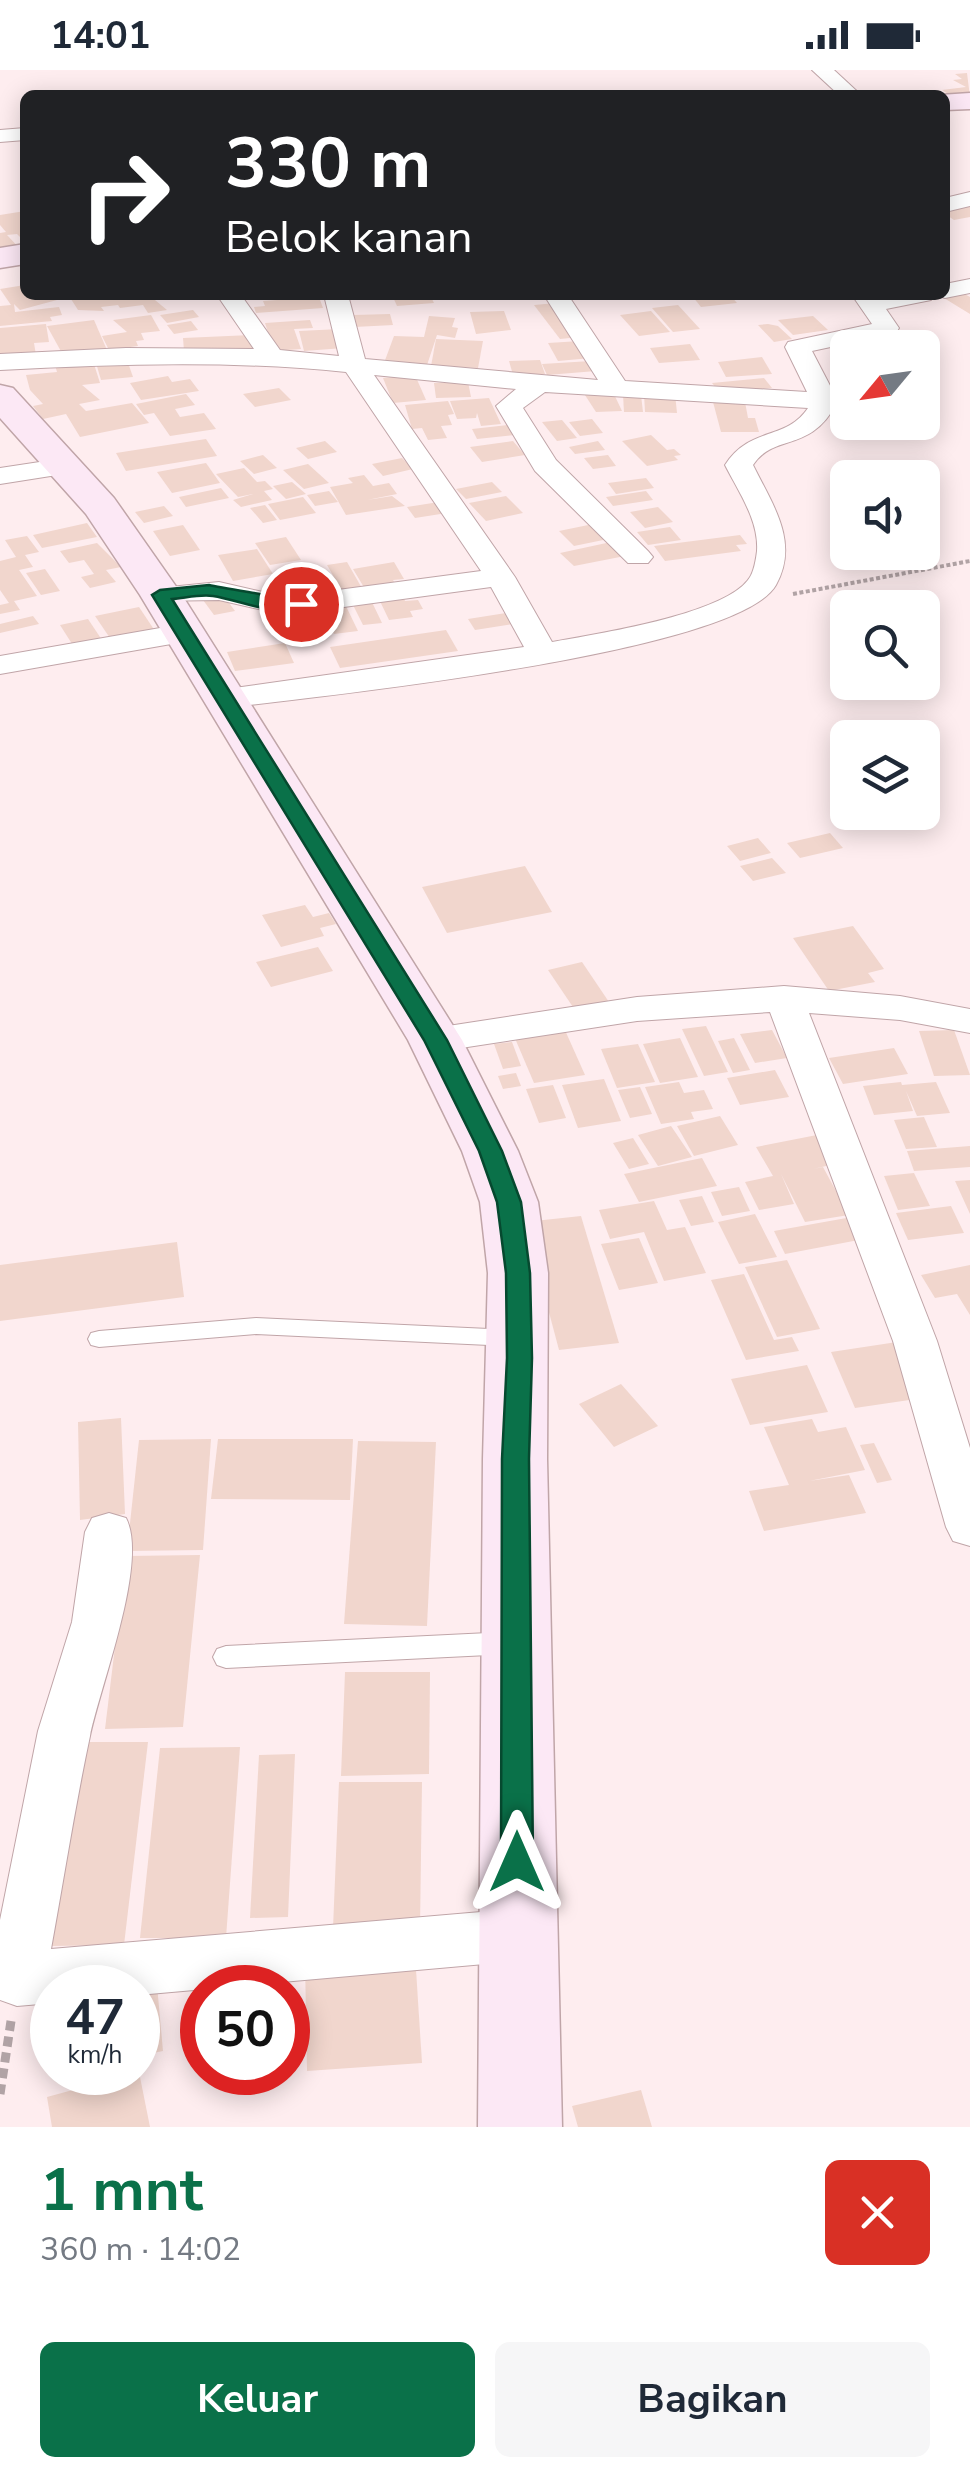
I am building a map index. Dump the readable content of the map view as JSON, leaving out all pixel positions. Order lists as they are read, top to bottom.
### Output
{
  "north": "bottom left",
  "page": {
    "status": "14:01",
    "turn": ["330 m", "Belok kanan"],
    "speed": "47 km/h",
    "limit": "50",
    "heading": ["1 mnt", "360 m · 14:02"],
    "buttons": ["Keluar", "Bagikan"]
  }
}
